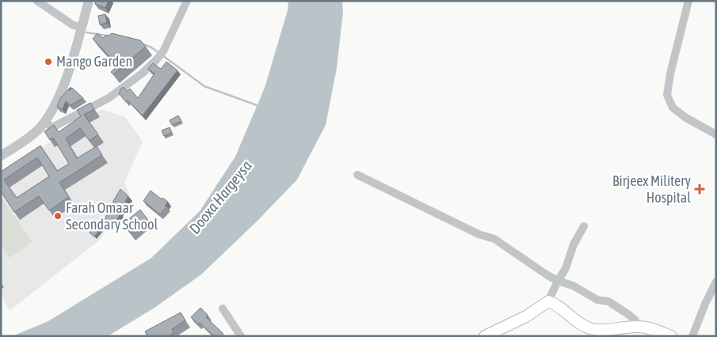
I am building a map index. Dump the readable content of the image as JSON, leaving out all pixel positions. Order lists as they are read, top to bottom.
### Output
{
  "water": ["Dooxa Hargeysa"],
  "places": {
    "other": ["Mango Garden", "Farah Omaar Secondary School"],
    "health": ["Birjeex Militery Hospital"]
  }
}
